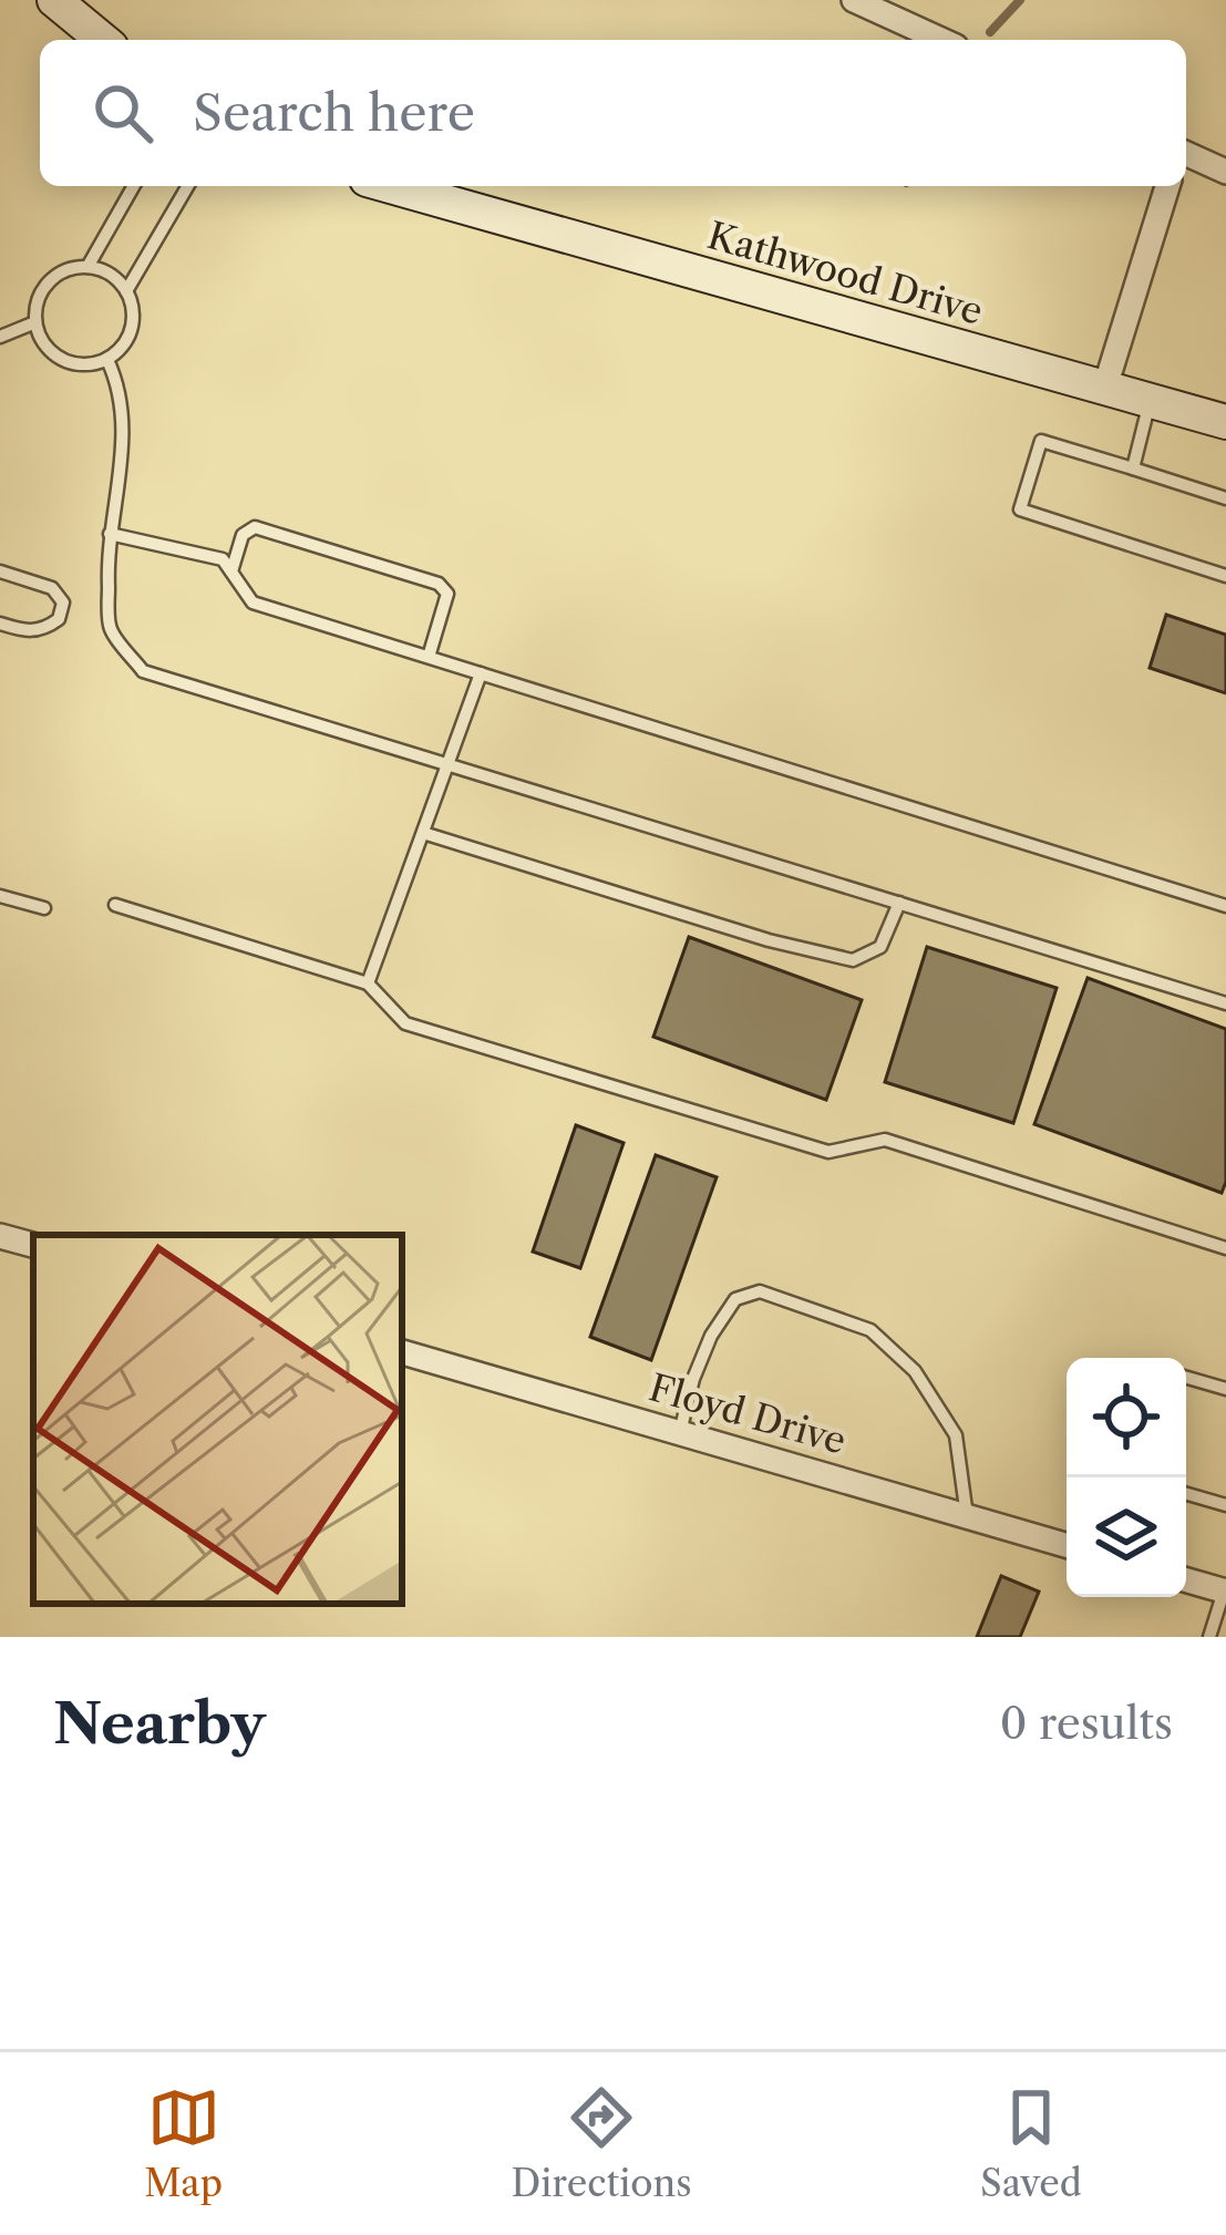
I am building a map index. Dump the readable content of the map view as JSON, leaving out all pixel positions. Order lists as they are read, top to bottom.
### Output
{
  "streets": {
    "street": ["Kathwood Drive", "Floyd Drive"]
  },
  "page": {
    "search": "Search here",
    "heading": ["Nearby", "0 results"],
    "nav": ["Map", "Directions", "Saved"]
  }
}
